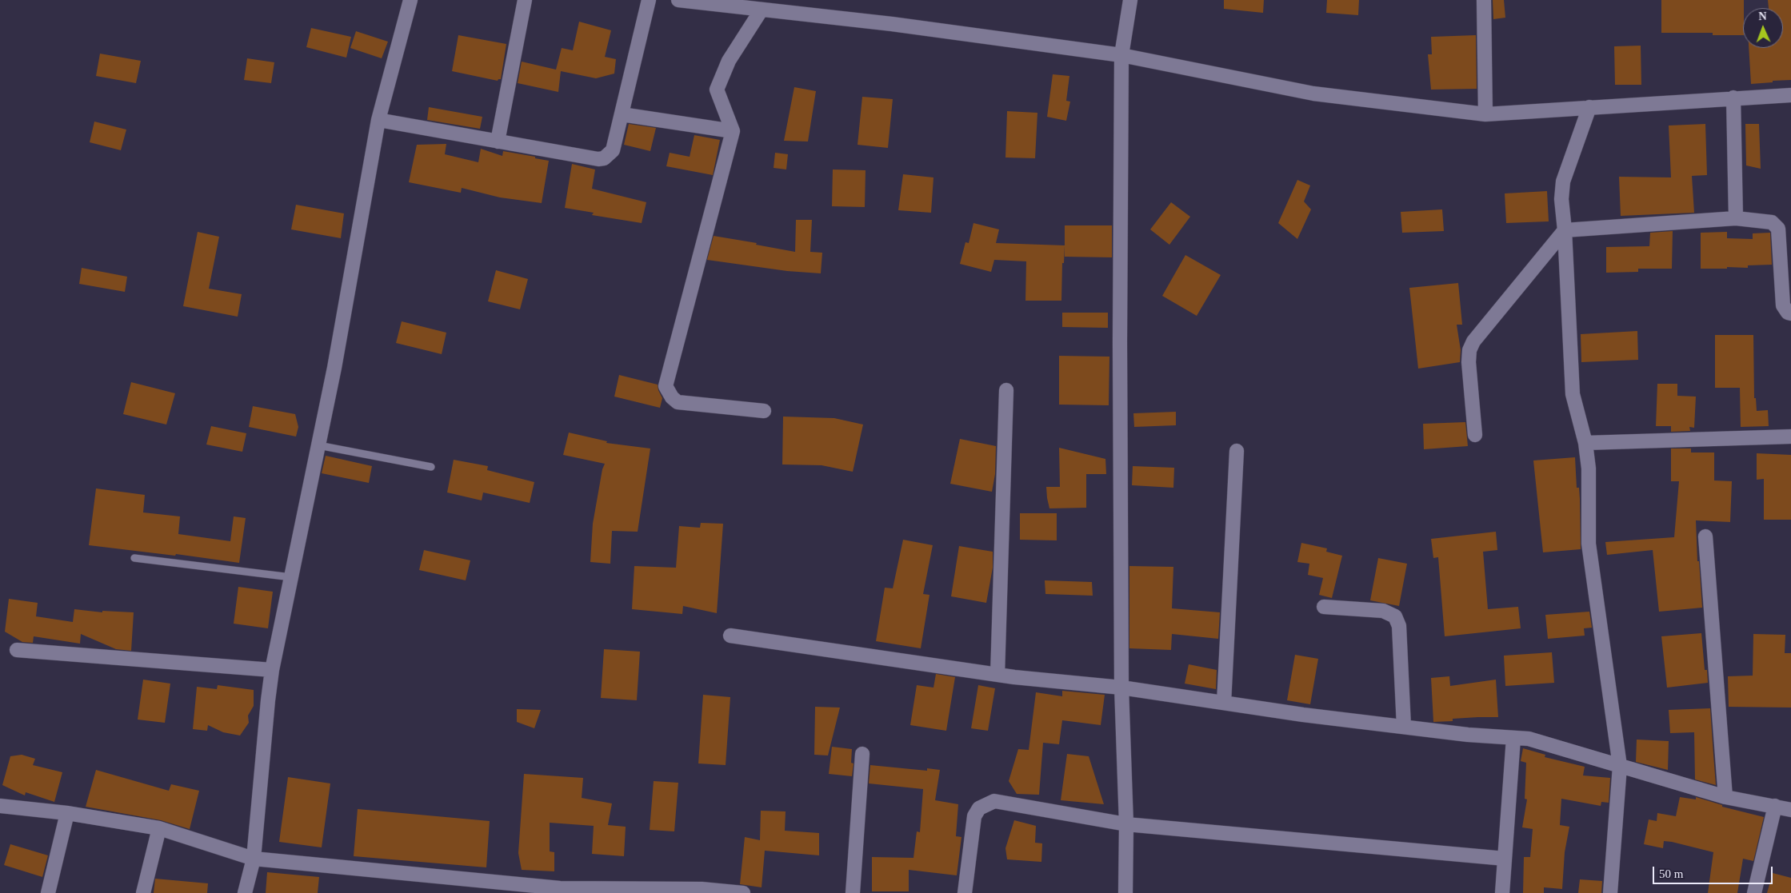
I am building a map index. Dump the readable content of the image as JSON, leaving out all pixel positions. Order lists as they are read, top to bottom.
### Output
{
  "scale_bar": "50 m",
  "north": "top"
}
